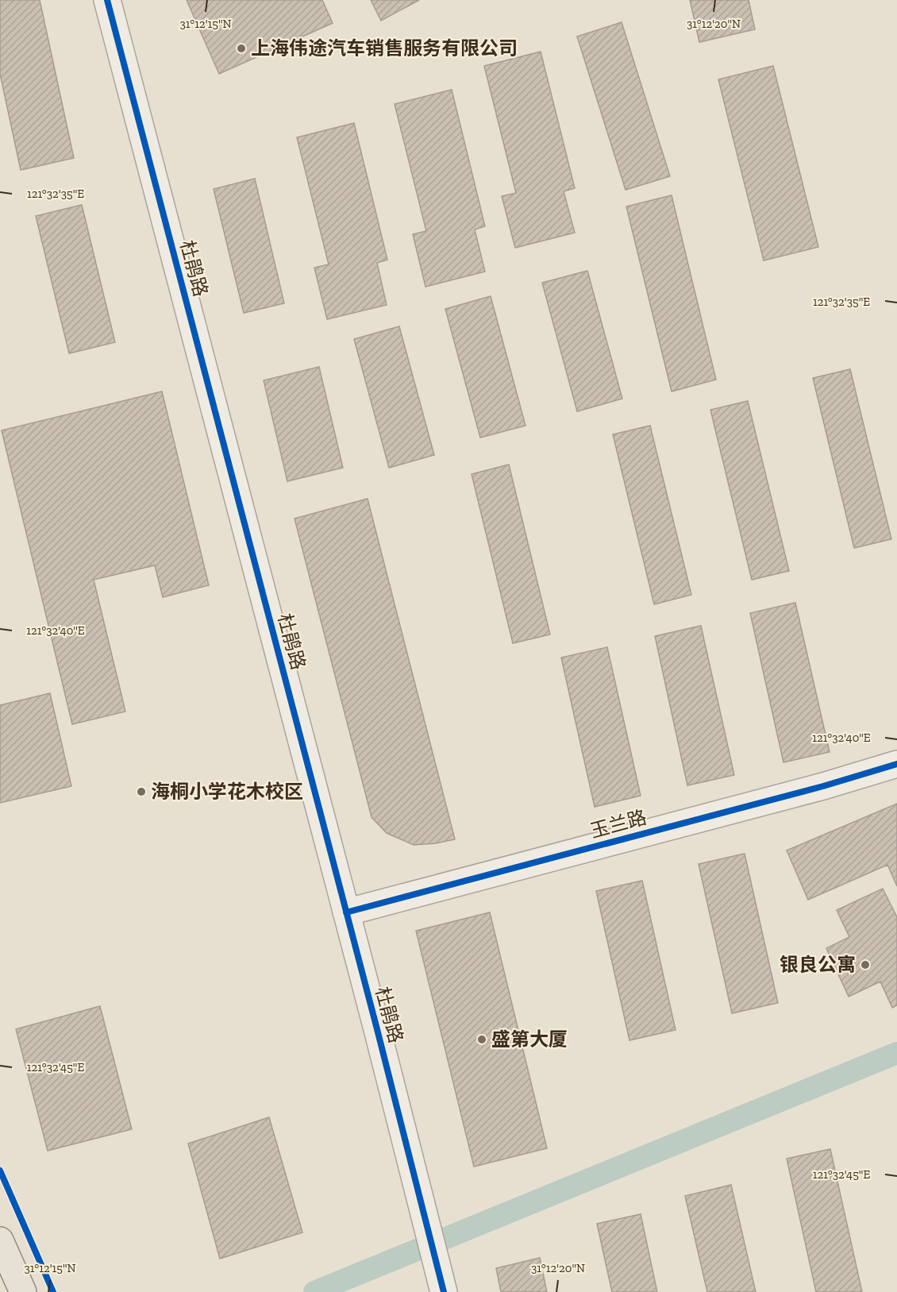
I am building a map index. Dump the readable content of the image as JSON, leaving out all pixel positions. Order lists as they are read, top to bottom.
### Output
{
  "streets": {
    "street": ["杜鹃路", "玉兰路"]
  },
  "crossings": [
    ["杜鹃路", "玉兰路"]
  ],
  "places": [
    "上海伟途汽车销售服务有限公司",
    "海桐小学花木校区",
    "银良公寓",
    "盛第大厦"
  ],
  "coordinates": [
    "31°12'15\"N",
    "31°12'20\"N",
    "121°32'35\"E",
    "121°32'40\"E",
    "121°32'45\"E"
  ]
}
